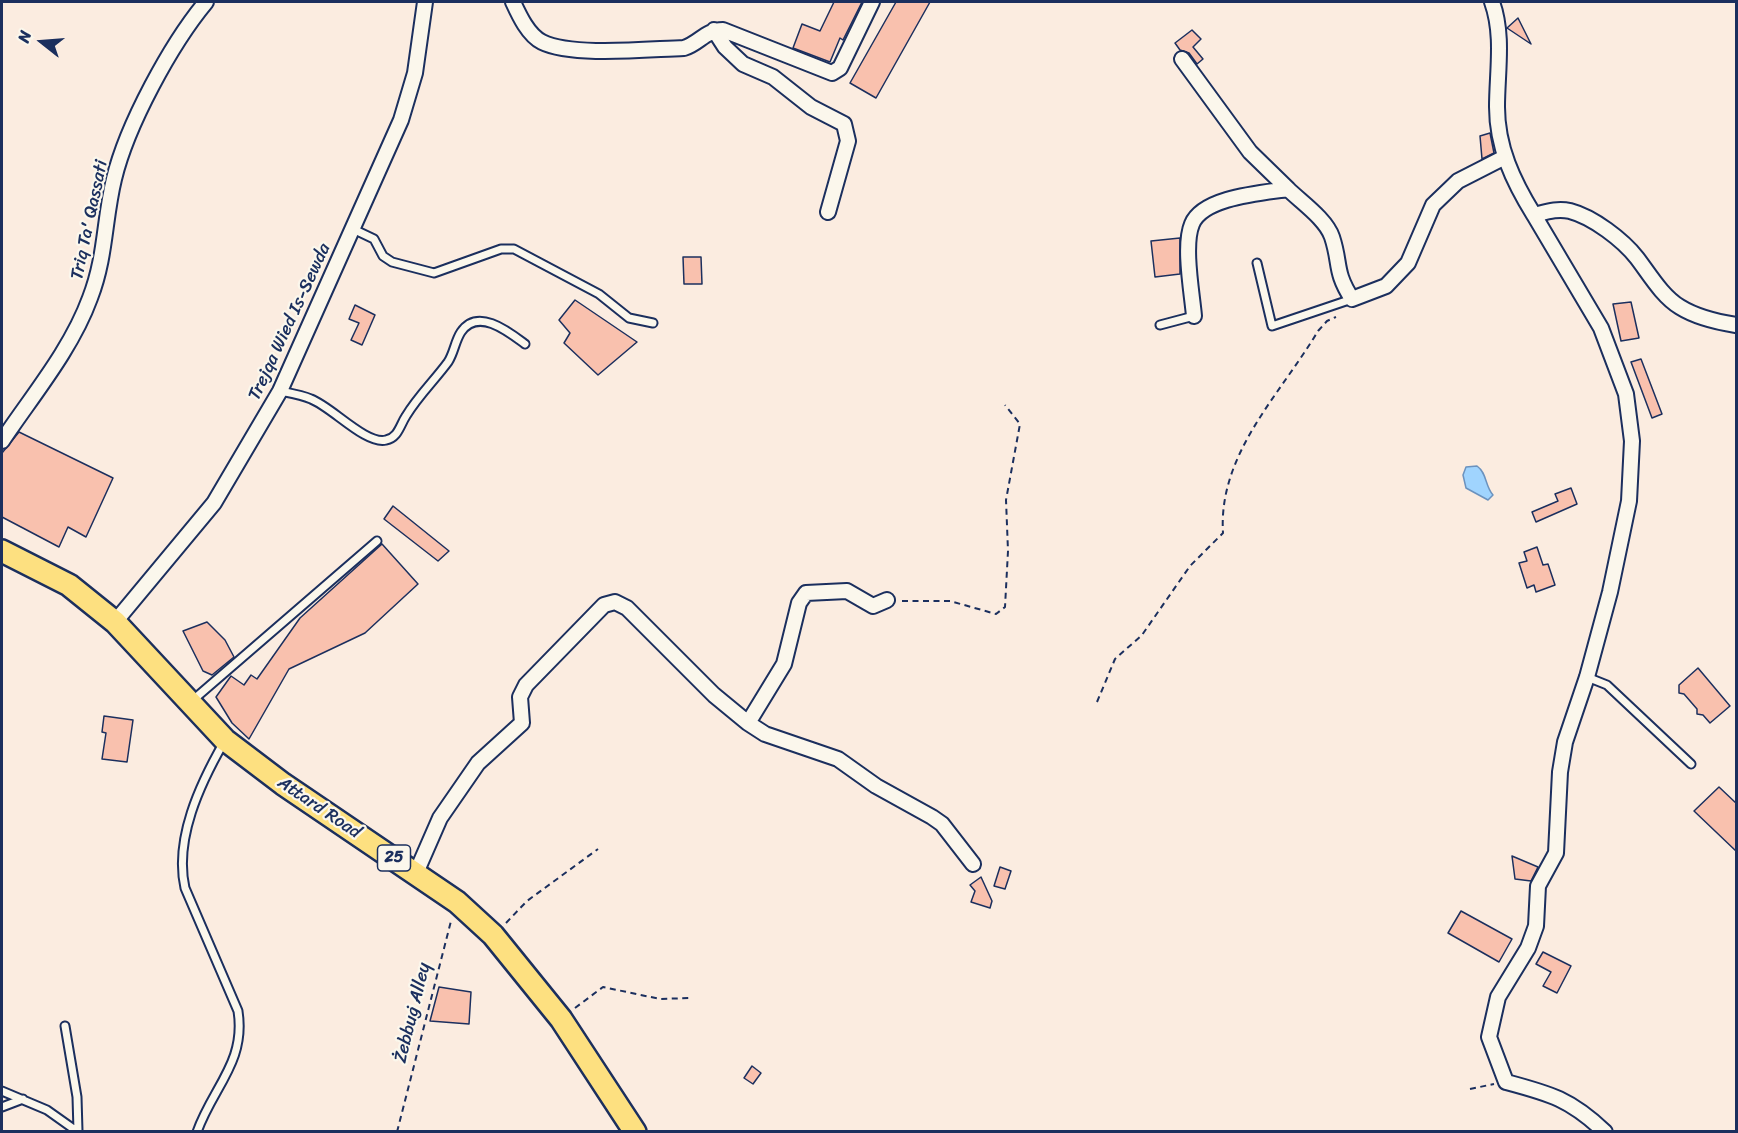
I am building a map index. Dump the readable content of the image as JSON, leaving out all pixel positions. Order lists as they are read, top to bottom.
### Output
{
  "streets": {
    "main road": ["Attard Road", "25"],
    "street": ["Triq Ta' Qassati", "Trejqa Wied Is-Sewda"],
    "path": ["Żebbuġ Alley"]
  },
  "crossings": [
    ["Trejqa Wied Is-Sewda", "Attard Road"],
    ["Trejqa Wied Is-Sewda", "25"],
    ["Attard Road", "25"],
    ["Attard Road", "Żebbuġ Alley"]
  ],
  "north": "left"
}
